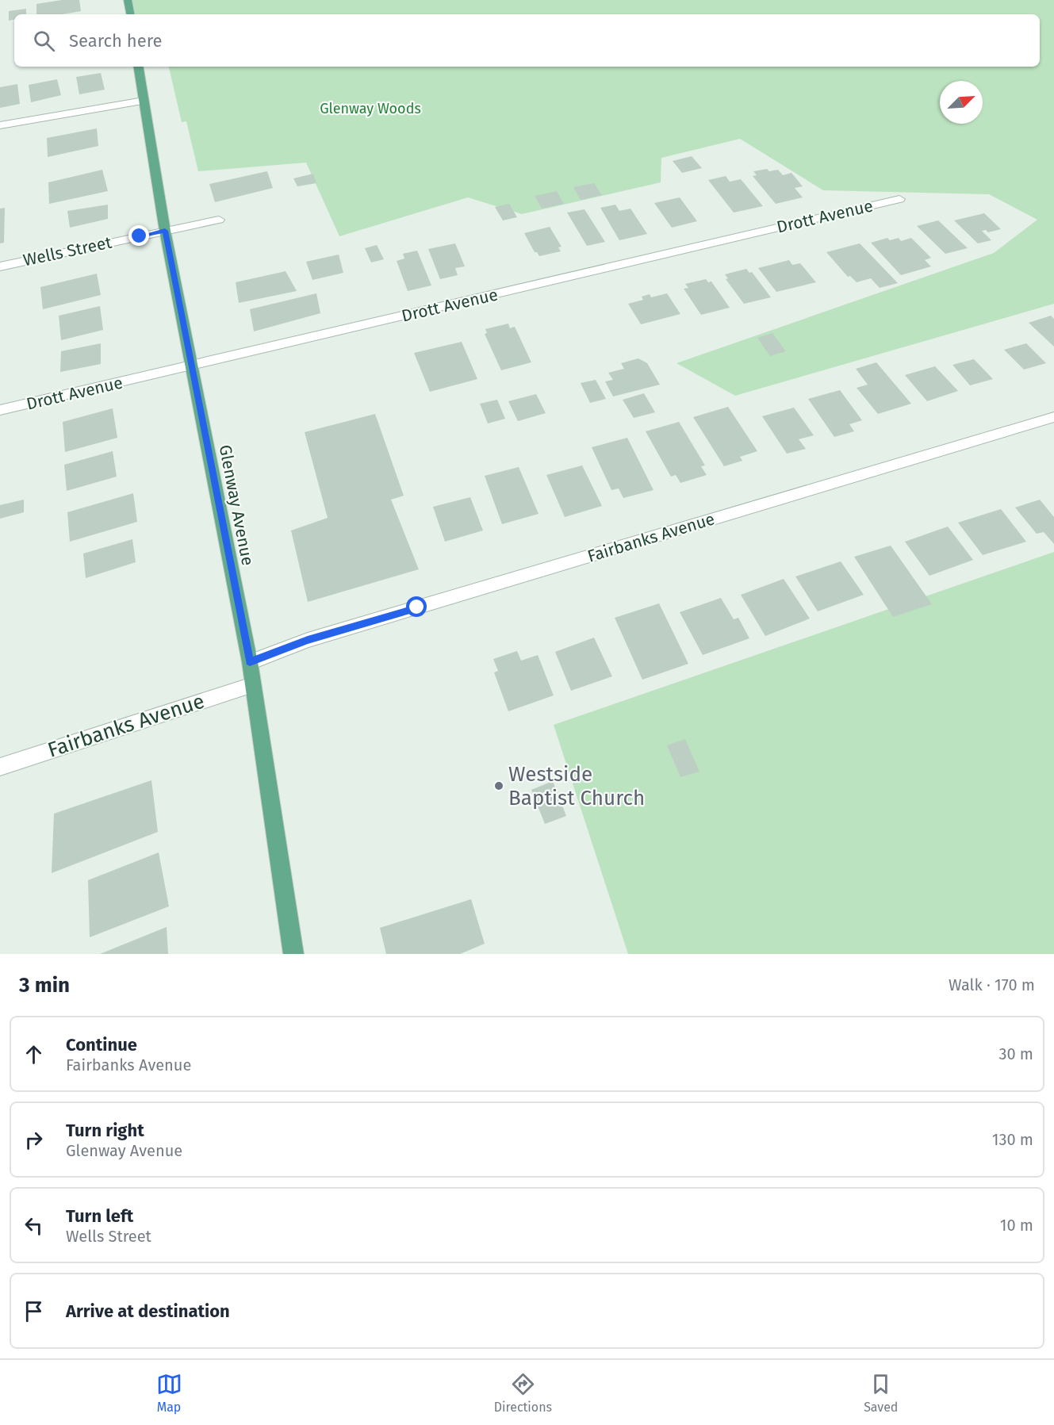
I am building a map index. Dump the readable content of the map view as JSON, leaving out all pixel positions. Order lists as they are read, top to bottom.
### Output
{
  "streets": {
    "main road": ["Glenway Avenue"],
    "street": ["Drott Avenue", "Wells Street", "Fairbanks Avenue"]
  },
  "crossings": [
    ["Drott Avenue", "Glenway Avenue"],
    ["Wells Street", "Glenway Avenue"],
    ["Glenway Avenue", "Fairbanks Avenue"]
  ],
  "parks": ["Glenway Woods"],
  "places": ["Westside Baptist Church"],
  "north": "top right",
  "page": {
    "search": "Search here",
    "heading": ["3 min", "Walk · 170 m"],
    "list": [
      ["Continue", "Fairbanks Avenue", "30 m"],
      ["Turn right", "Glenway Avenue", "130 m"],
      ["Turn left", "Wells Street", "10 m"],
      "Arrive at destination"
    ],
    "nav": ["Map", "Directions", "Saved"]
  }
}
